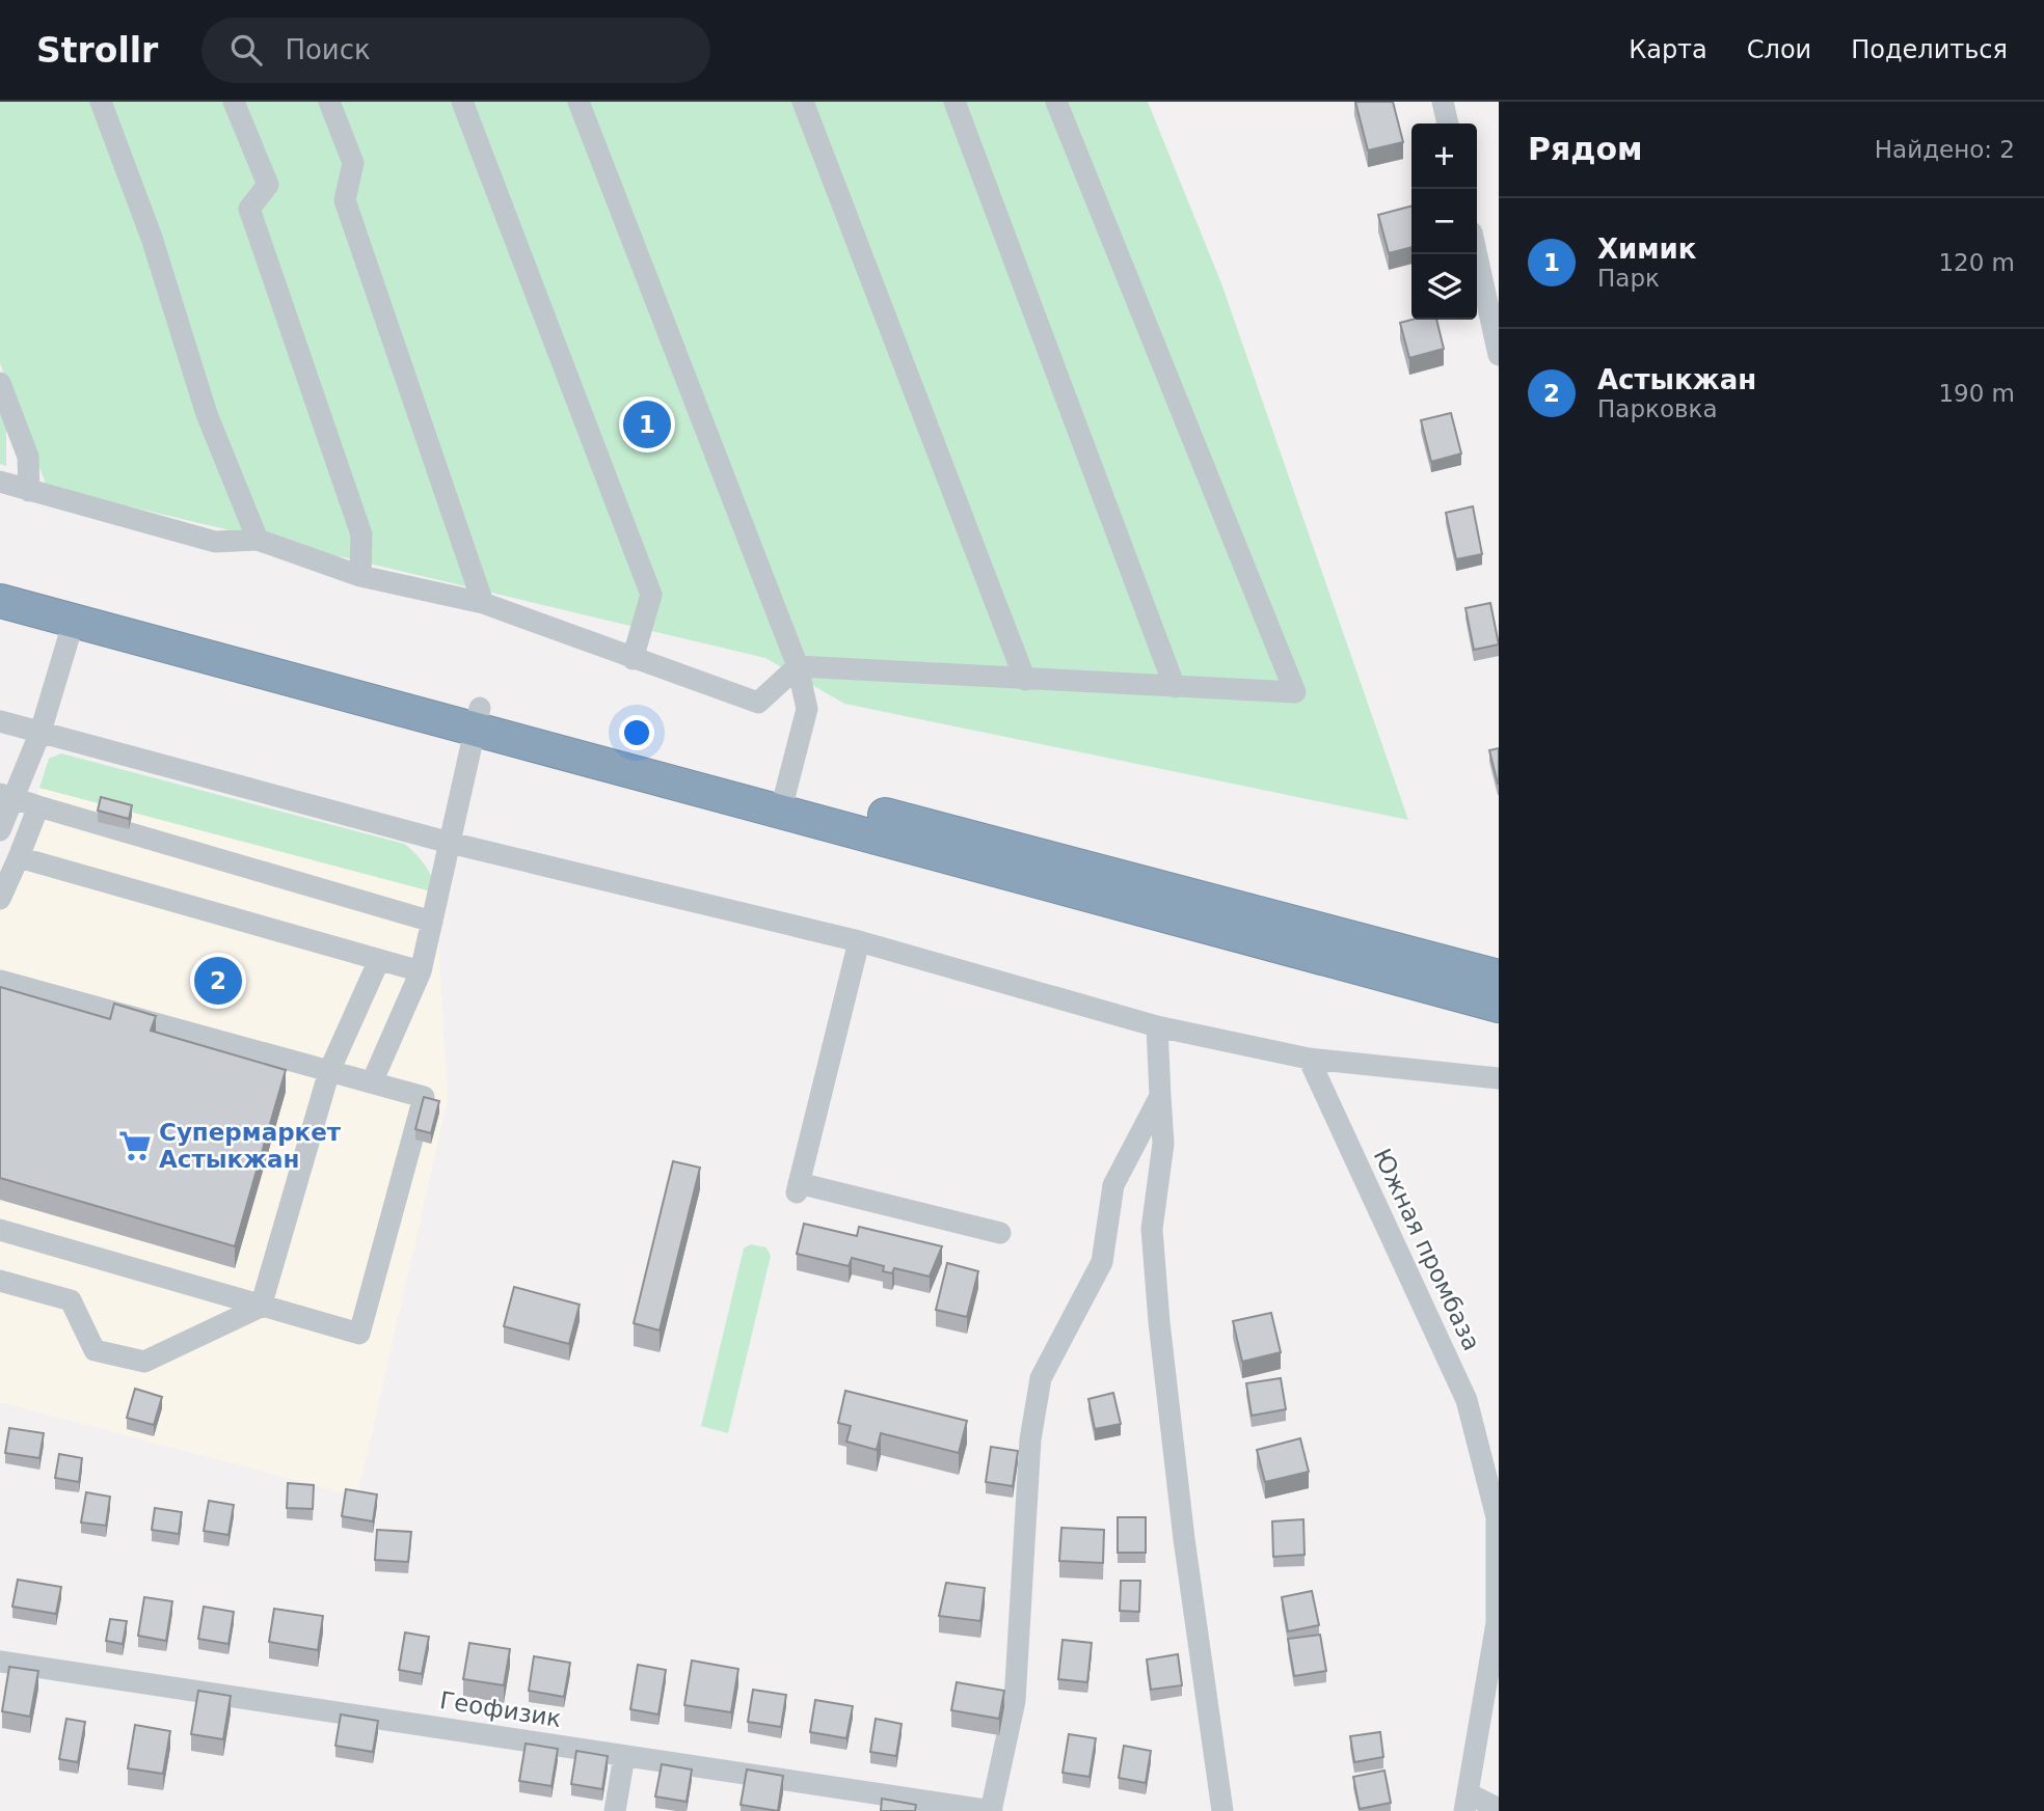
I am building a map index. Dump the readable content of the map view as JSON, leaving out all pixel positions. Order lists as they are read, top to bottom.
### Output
{
  "streets": {
    "street": ["Южная промбаза", "Геофизик"]
  },
  "places": {
    "supermarket": ["Супермаркет Астыкжан"]
  },
  "page": {
    "header": "Strollr",
    "search": "Поиск",
    "nav": ["Карта", "Слои", "Поделиться"],
    "heading": ["Рядом", "Найдено: 2"],
    "map_buttons": ["+", "−"],
    "list": [
      {
        "mark": "1",
        "name": "Химик",
        "note": "Парк",
        "value": "120 m"
      },
      {
        "mark": "2",
        "name": "Астыкжан",
        "note": "Парковка",
        "value": "190 m"
      }
    ],
    "pins": ["1", "2"]
  }
}
